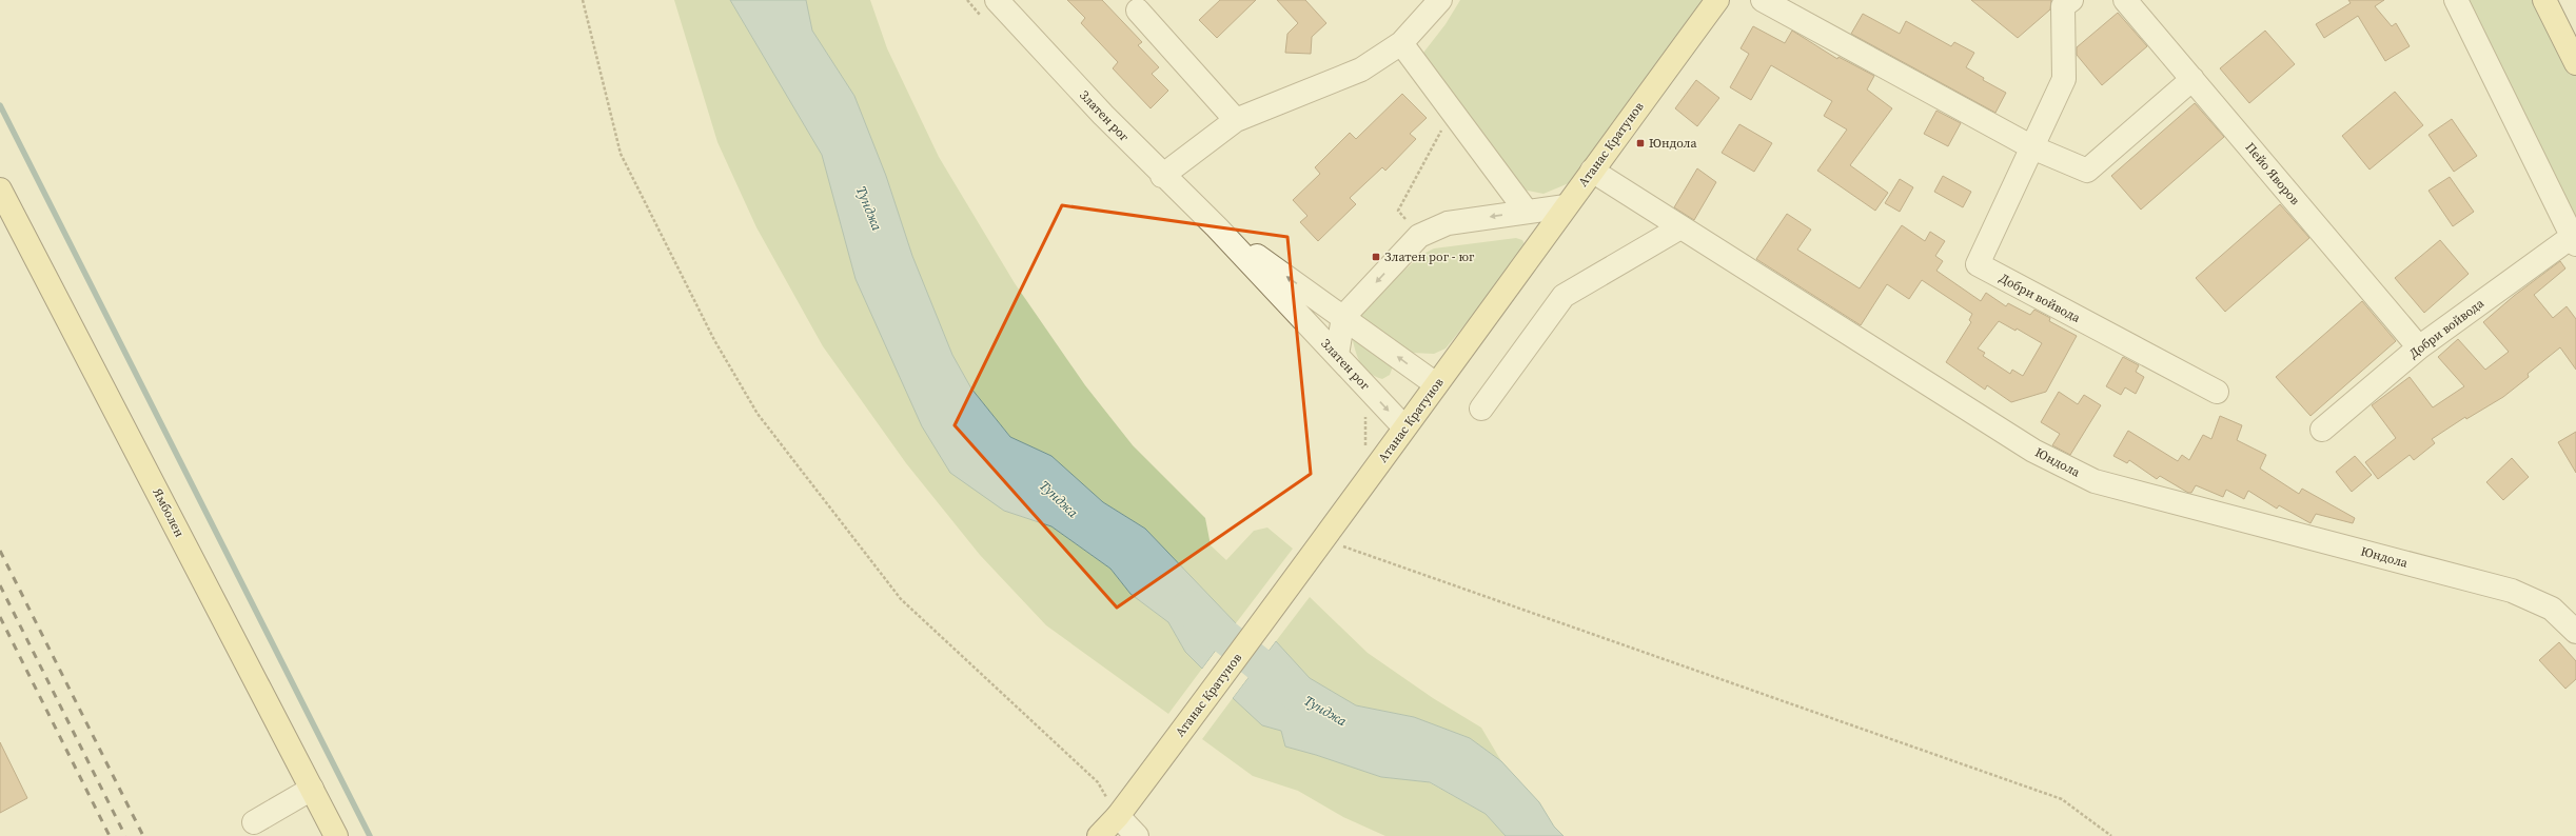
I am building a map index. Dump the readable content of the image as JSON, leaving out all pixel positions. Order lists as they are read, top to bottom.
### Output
{
  "streets": {
    "main road": ["Атанас Кратунов", "Ямболен"],
    "street": [
      "Златен рог",
      "Пейо Яворов",
      "Добри войвода",
      "Юндола"
    ]
  },
  "crossings": [
    ["Златен рог", "Атанас Кратунов"],
    ["Атанас Кратунов", "Юндола"],
    ["Пейо Яворов", "Добри войвода"]
  ],
  "water": ["Тунджа"],
  "places": {
    "transit": ["Юндола", "Златен рог - юг"]
  }
}
